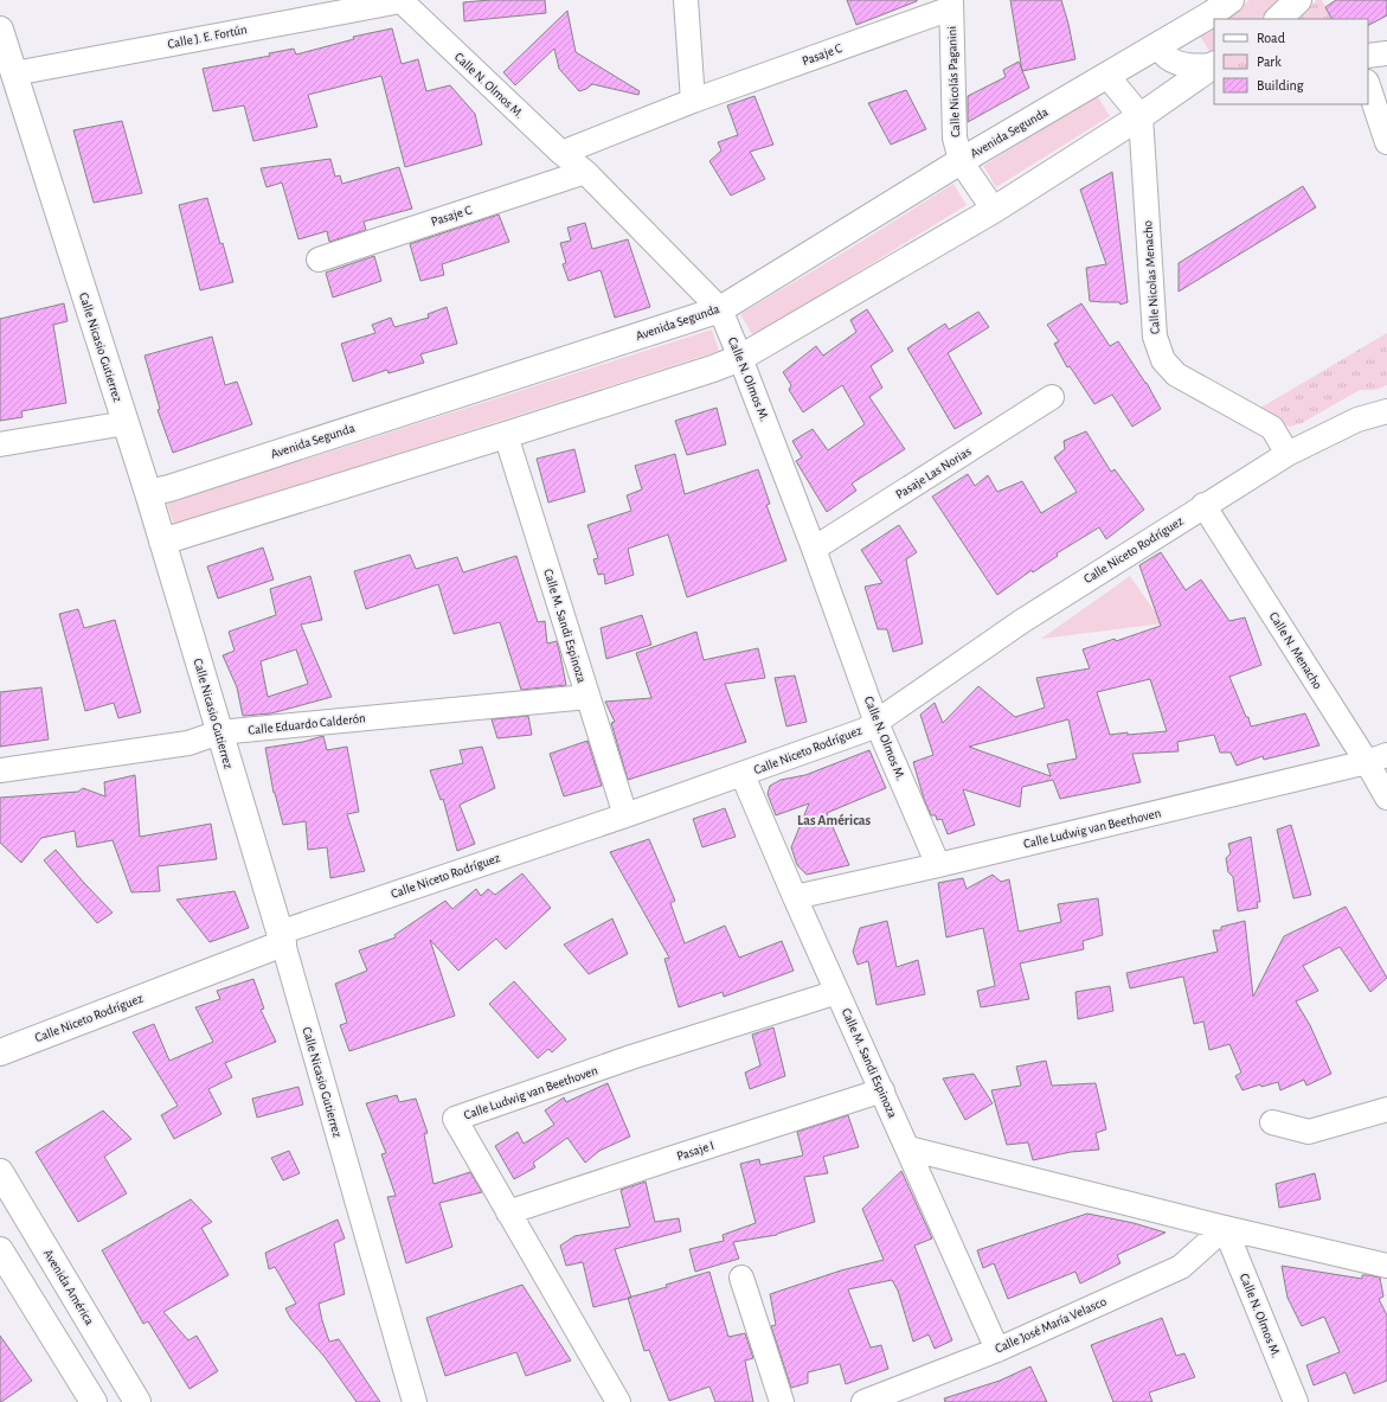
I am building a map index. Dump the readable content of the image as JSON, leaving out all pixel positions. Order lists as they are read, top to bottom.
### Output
{
  "streets": {
    "main road": [
      "Avenida Segunda",
      "Calle Nicasio Gutierrez",
      "Calle Niceto Rodríguez",
      "Avenida América"
    ],
    "street": [
      "Calle J. E. Fortún",
      "Pasaje C",
      "Calle Nicolás Paganini",
      "Calle N. Olmos M.",
      "Calle Nicolas Menacho",
      "Pasaje Las Norias",
      "Calle M. Sandi Espinoza",
      "Calle N. Menacho",
      "Calle Eduardo Calderón",
      "Calle Ludwig van Beethoven",
      "Pasaje I",
      "Calle José María Velasco"
    ]
  },
  "crossings": [
    ["Calle J. E. Fortún", "Calle N. Olmos M."],
    ["Calle J. E. Fortún", "Calle Nicasio Gutierrez"],
    ["Pasaje C", "Calle Nicolás Paganini"],
    ["Pasaje C", "Calle N. Olmos M."],
    ["Calle Nicolás Paganini", "Avenida Segunda"],
    ["Calle N. Olmos M.", "Avenida Segunda"],
    ["Calle N. Olmos M.", "Pasaje Las Norias"],
    ["Calle N. Olmos M.", "Calle Niceto Rodríguez"],
    ["Calle N. Olmos M.", "Calle Ludwig van Beethoven"],
    ["Calle N. Olmos M.", "Calle José María Velasco"],
    ["Avenida Segunda", "Calle Nicasio Gutierrez"],
    ["Calle Nicolas Menacho", "Calle Niceto Rodríguez"],
    ["Calle Nicasio Gutierrez", "Calle Niceto Rodríguez"],
    ["Calle Nicasio Gutierrez", "Calle Eduardo Calderón"],
    ["Calle Niceto Rodríguez", "Calle M. Sandi Espinoza"],
    ["Calle Niceto Rodríguez", "Calle N. Menacho"],
    ["Calle M. Sandi Espinoza", "Calle Eduardo Calderón"],
    ["Calle M. Sandi Espinoza", "Calle Ludwig van Beethoven"],
    ["Calle M. Sandi Espinoza", "Pasaje I"],
    ["Calle M. Sandi Espinoza", "Calle José María Velasco"],
    ["Calle N. Menacho", "Calle Ludwig van Beethoven"],
    ["Calle Ludwig van Beethoven", "Pasaje I"]
  ],
  "districts": ["Las Américas"],
  "legend": ["Road", "Park", "Building"]
}
